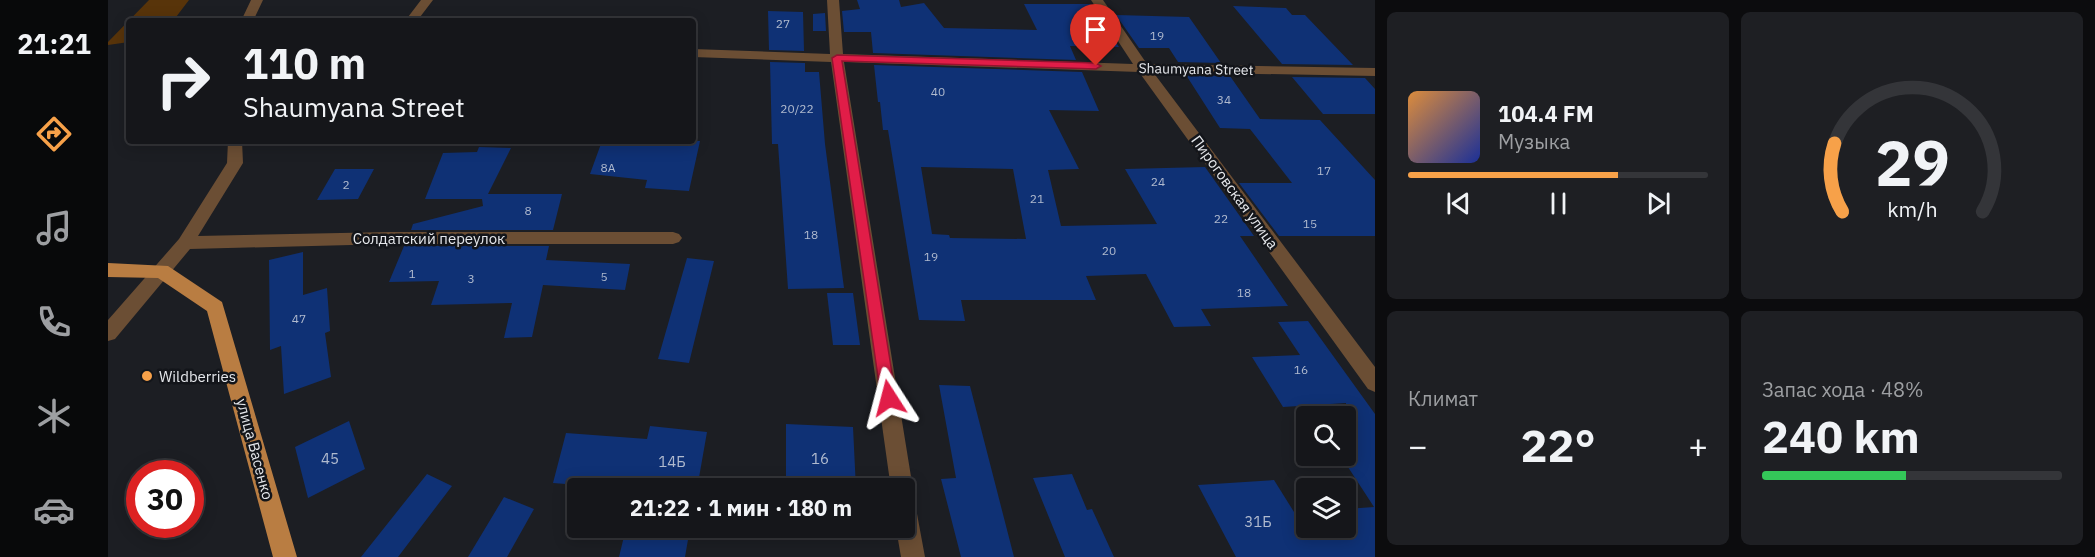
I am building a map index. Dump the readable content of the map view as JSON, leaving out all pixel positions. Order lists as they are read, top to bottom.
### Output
{
  "streets": {
    "main road": ["улица Васенко"],
    "street": ["Shaumyana Street", "Пироговская улица", "Солдатский переулок"]
  },
  "crossings": [
    ["Shaumyana Street", "Пироговская улица"]
  ],
  "places": ["Wildberries"],
  "house_numbers": [
    "27",
    "19",
    "40",
    "34",
    "20/22",
    "8А",
    "17",
    "24",
    "2",
    "21",
    "8",
    "22",
    "15",
    "18",
    "20",
    "19",
    "1",
    "5",
    "3",
    "18",
    "47",
    "16",
    "45",
    "16",
    "14Б",
    "31Б"
  ],
  "page": {
    "tabs": "21:21",
    "turn": ["110 m", "Shaumyana Street"],
    "song": ["104.4 FM", "Музыка"],
    "tile": [
      "Климат",
      ["Запас хода · 48%", "240 km"]
    ],
    "heat": ["−", "22°", "+"],
    "limit": "30",
    "trip": "21:22 · 1 мин · 180 m",
    "gauge": ["29", "km/h"]
  }
}
